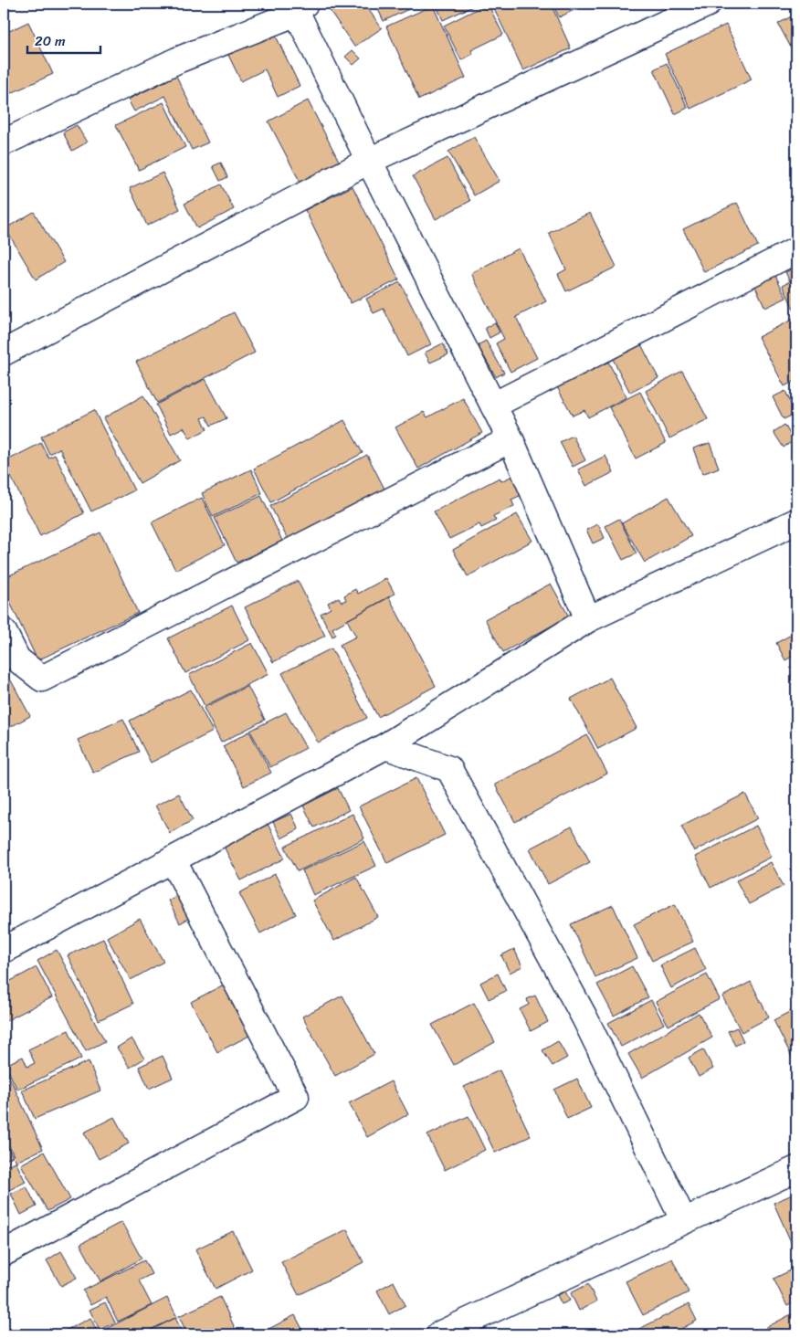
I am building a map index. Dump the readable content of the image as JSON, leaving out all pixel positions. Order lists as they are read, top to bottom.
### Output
{
  "scale_bar": "20 m"
}
